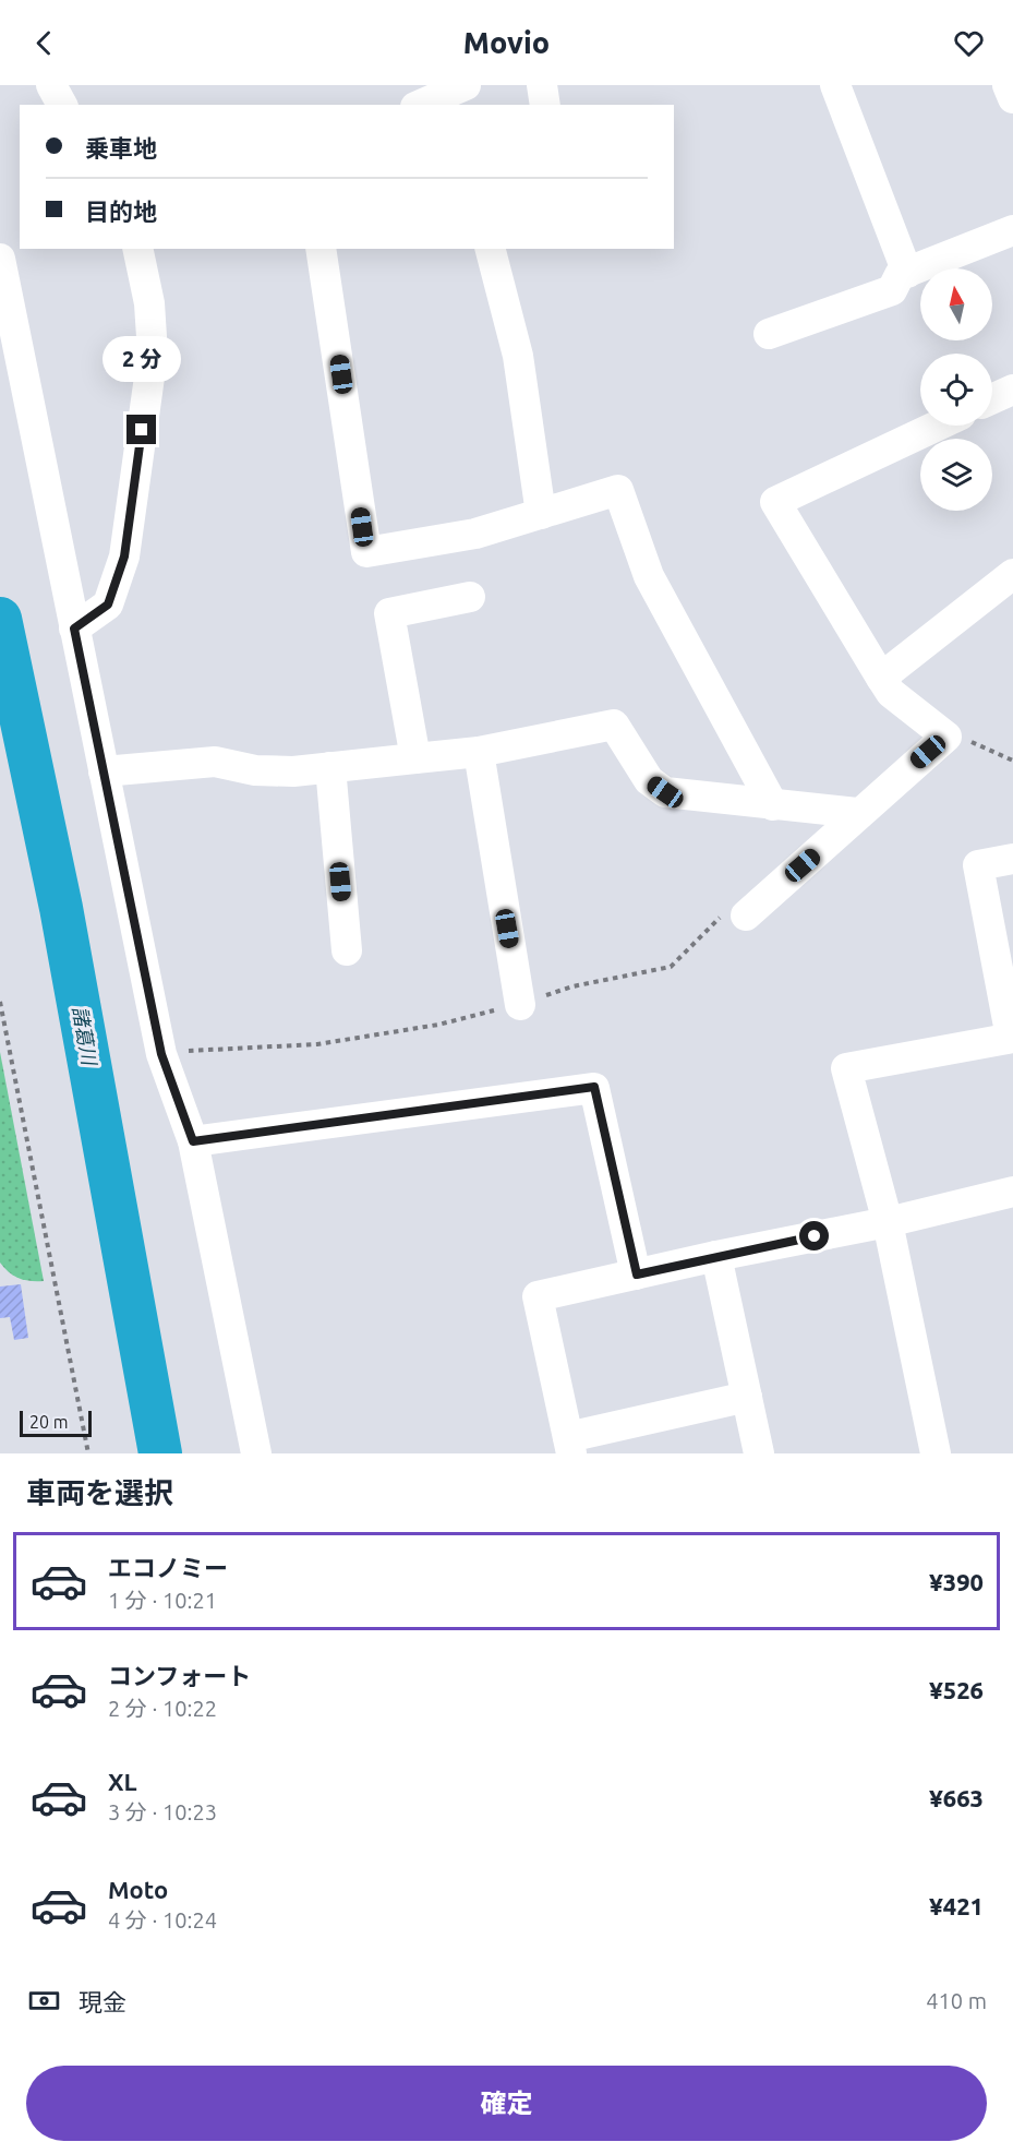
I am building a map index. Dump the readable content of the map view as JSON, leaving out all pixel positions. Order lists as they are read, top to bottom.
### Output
{
  "water": ["諸葛川"],
  "scale_bar": "20 m",
  "north": "top",
  "page": {
    "header": "Movio",
    "banner": ["乗車地", "目的地"],
    "bubble": "2 分",
    "scale": "20 m",
    "heading": "車両を選択",
    "list": [
      {
        "name": "エコノミー",
        "note": "1 分 · 10:21",
        "value": "¥390"
      },
      {
        "name": "コンフォート",
        "note": "2 分 · 10:22",
        "value": "¥526"
      },
      {
        "name": "XL",
        "note": "3 分 · 10:23",
        "value": "¥663"
      },
      {
        "name": "Moto",
        "note": "4 分 · 10:24",
        "value": "¥421"
      }
    ],
    "pay": ["現金", "410 m"],
    "buttons": "確定"
  }
}
